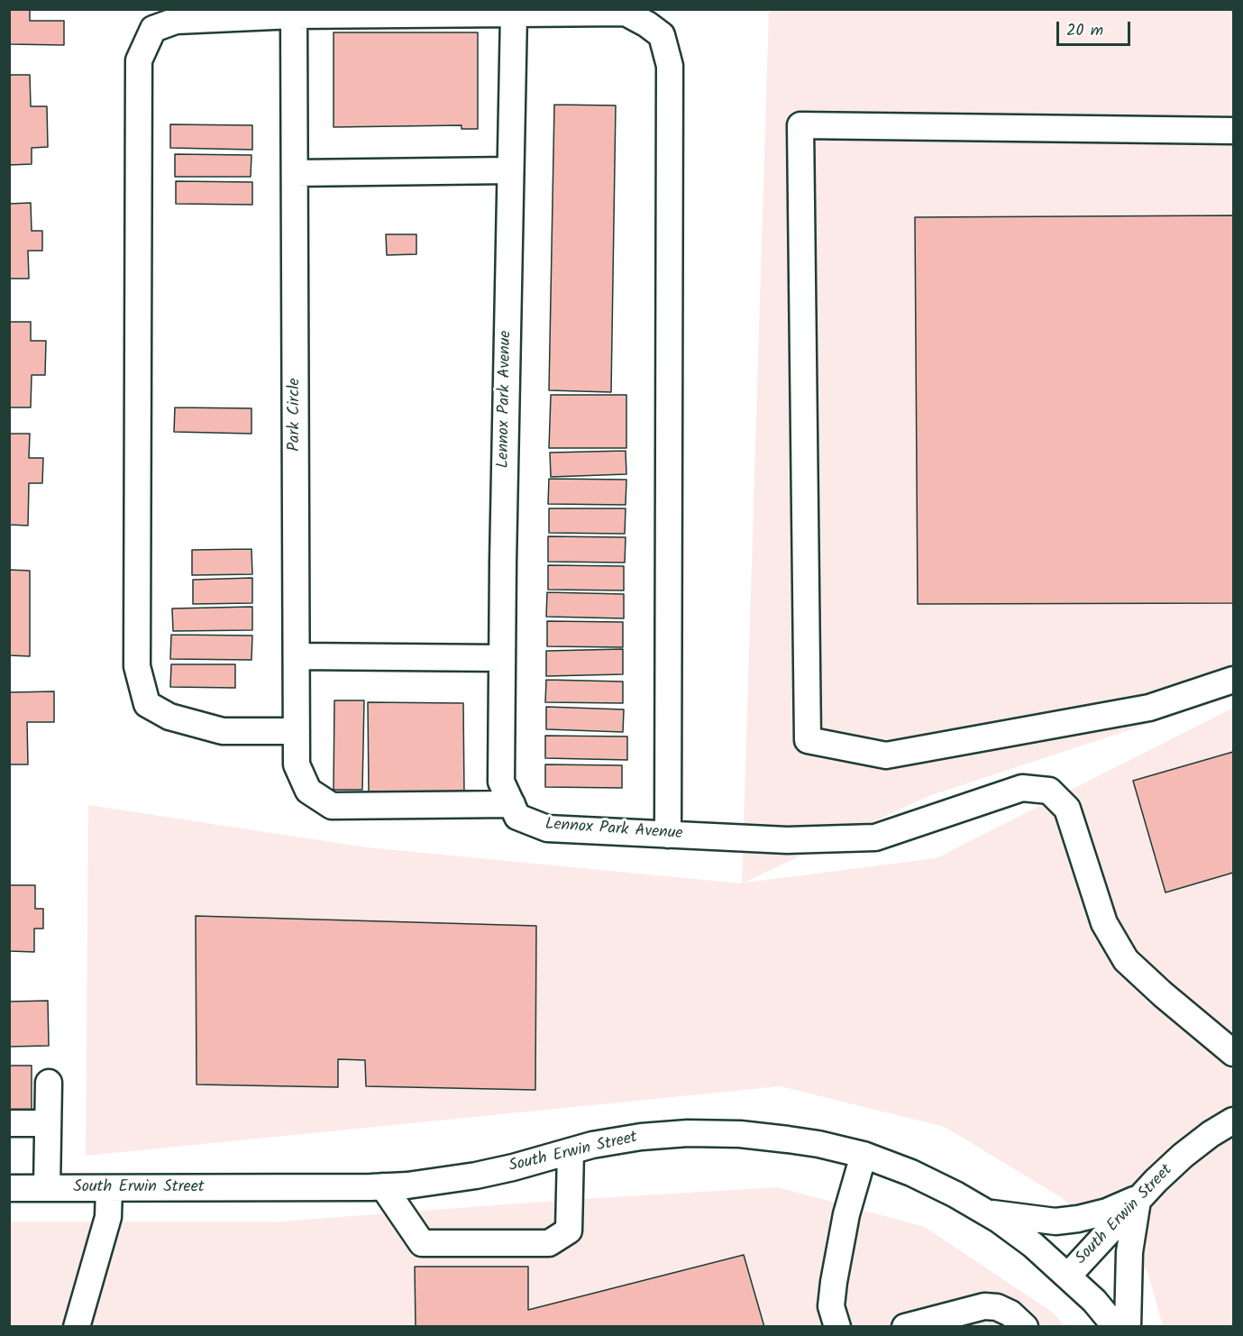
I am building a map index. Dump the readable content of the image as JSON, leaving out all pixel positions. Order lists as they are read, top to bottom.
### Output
{
  "streets": {
    "street": ["Lennox Park Avenue", "Park Circle", "South Erwin Street"]
  },
  "crossings": [
    ["Lennox Park Avenue", "Park Circle"]
  ],
  "scale_bar": "20 m"
}
